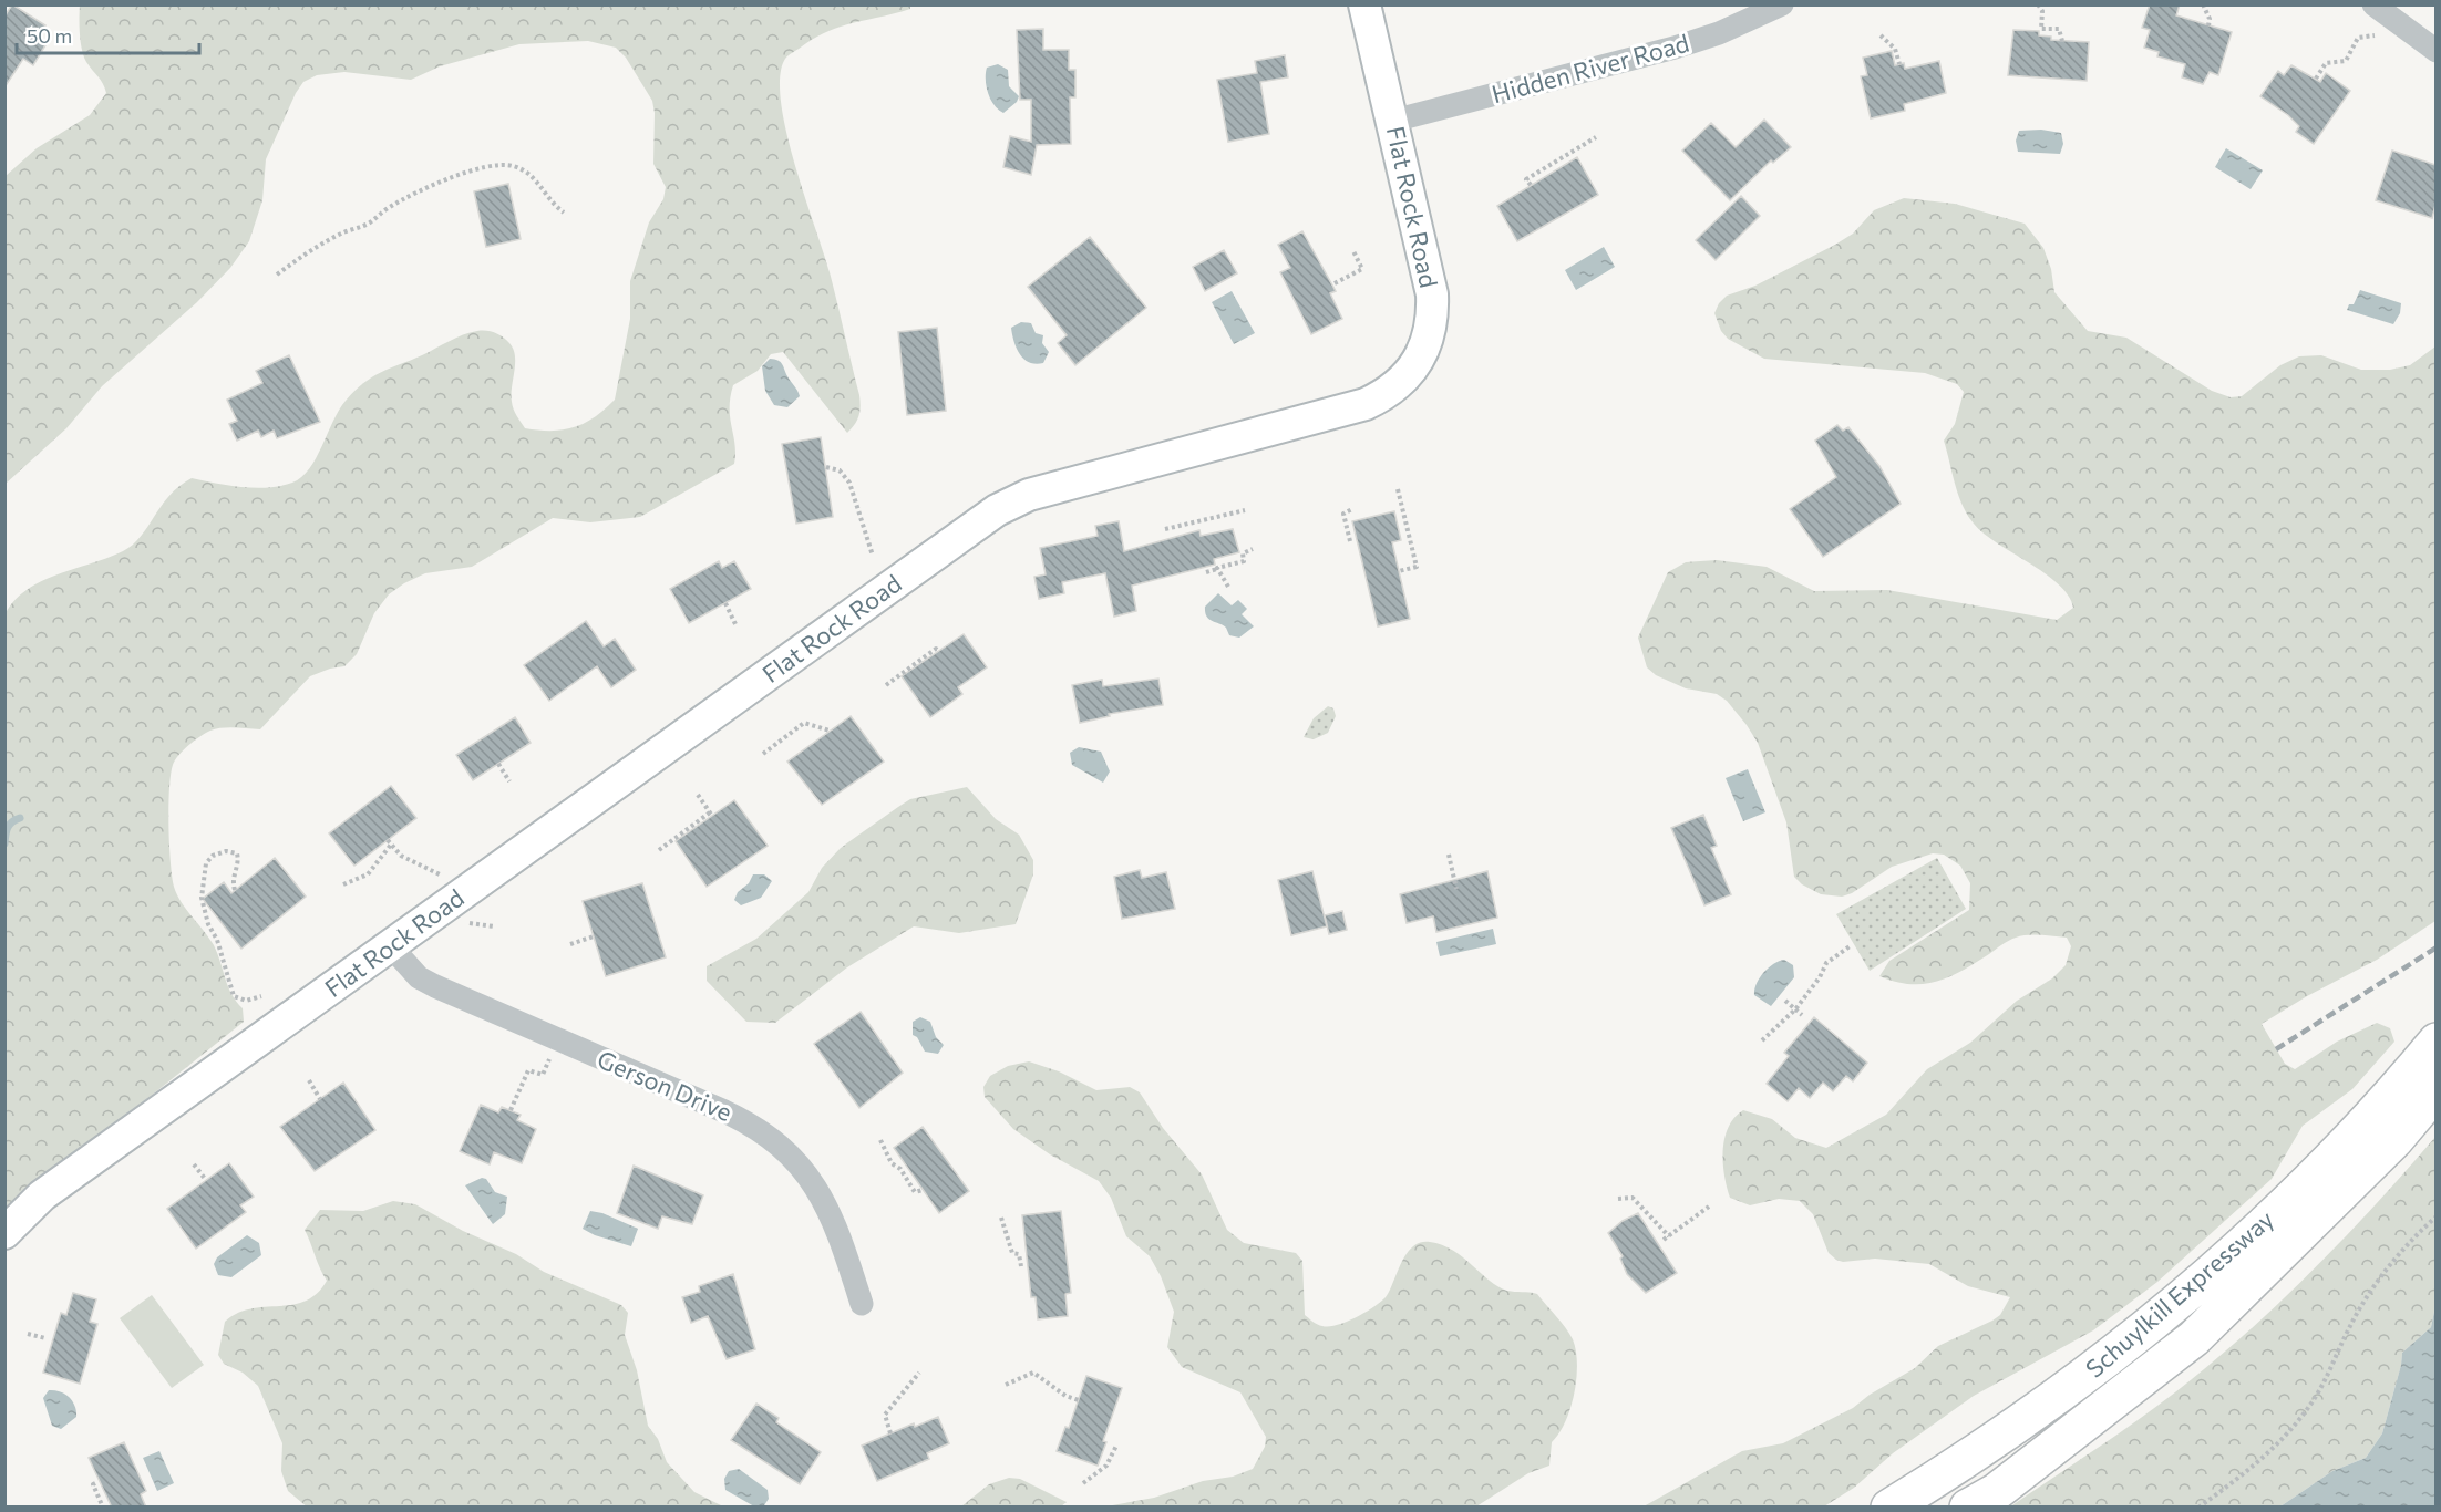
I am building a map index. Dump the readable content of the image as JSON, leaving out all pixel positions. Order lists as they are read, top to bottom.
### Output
{
  "streets": {
    "highway": ["Schuylkill Expressway"],
    "street": ["Hidden River Road", "Flat Rock Road", "Gerson Drive"]
  },
  "crossings": [
    ["Hidden River Road", "Flat Rock Road"],
    ["Flat Rock Road", "Gerson Drive"]
  ],
  "scale_bar": "50 m"
}
